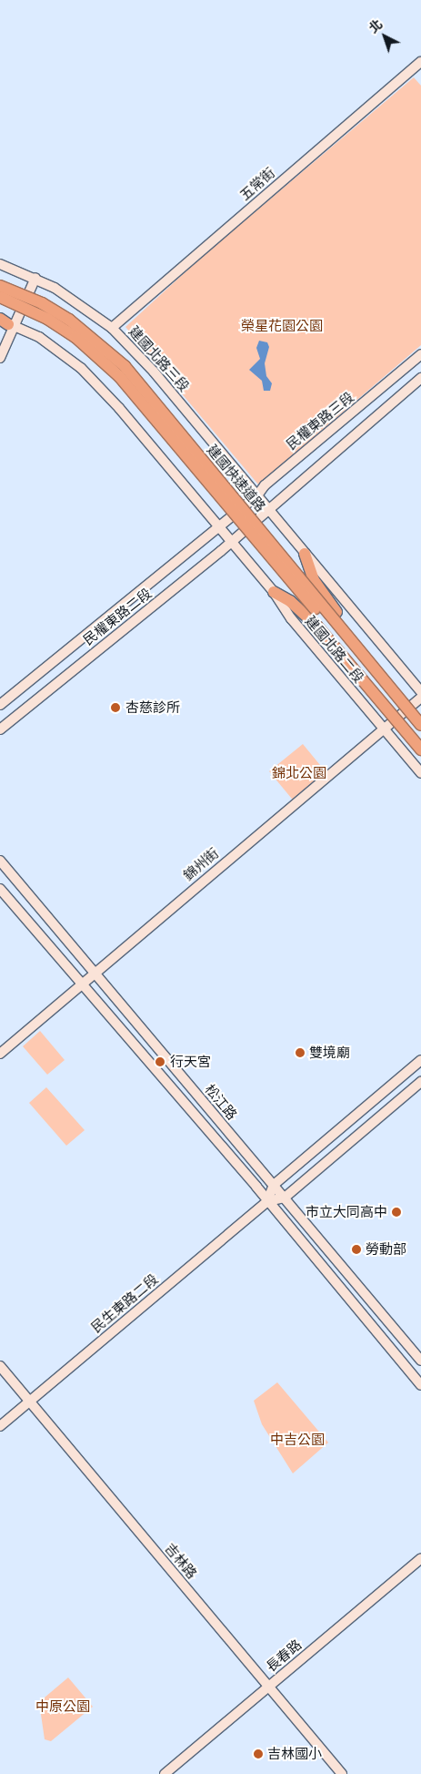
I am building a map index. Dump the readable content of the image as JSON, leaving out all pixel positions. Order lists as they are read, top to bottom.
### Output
{
  "streets": {
    "highway": ["建國快速道路"],
    "street": [
      "五常街",
      "建國北路三段",
      "民權東路三段",
      "民權東路二段",
      "建國北路二段",
      "錦州街",
      "松江路",
      "民生東路二段",
      "吉林路",
      "長春路"
    ]
  },
  "crossings": [
    ["五常街", "建國北路三段"],
    ["建國北路三段", "民權東路三段"],
    ["建國北路三段", "民權東路二段"],
    ["民權東路三段", "民權東路二段"],
    ["民權東路二段", "建國北路二段"],
    ["建國北路二段", "錦州街"],
    ["錦州街", "松江路"],
    ["松江路", "民生東路二段"],
    ["民生東路二段", "吉林路"],
    ["吉林路", "長春路"]
  ],
  "parks": [
    "榮星花園公園",
    "錦北公園",
    "中吉公園",
    "中原公園"
  ],
  "places": [
    "杏慈診所",
    "雙境廟",
    "行天宮",
    "市立大同高中",
    "勞動部",
    "吉林國小"
  ],
  "north": "top left"
}
